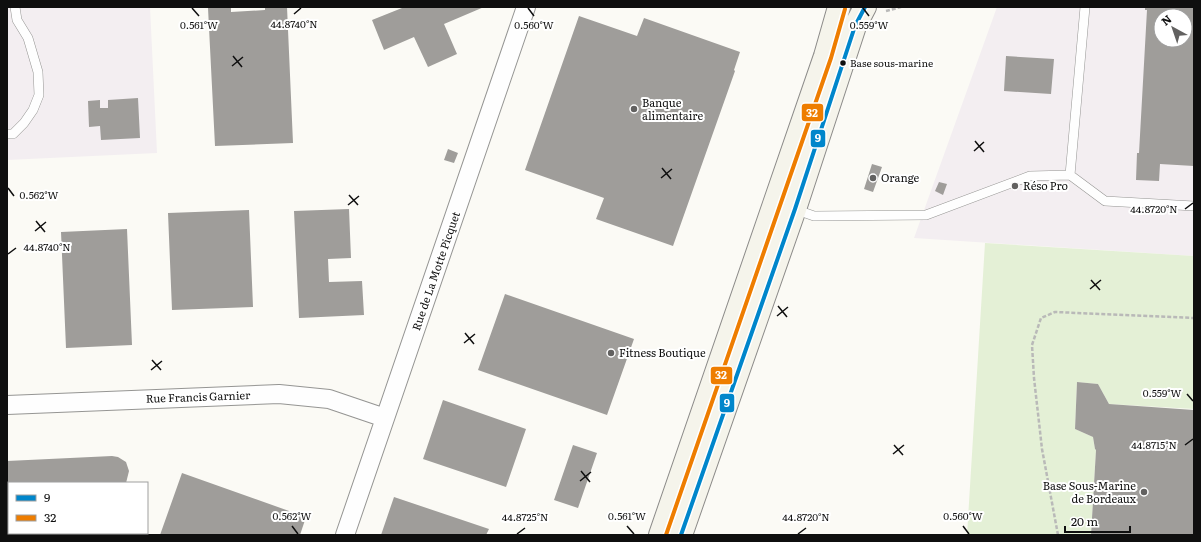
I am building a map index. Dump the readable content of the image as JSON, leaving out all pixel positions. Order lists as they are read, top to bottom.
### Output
{
  "streets": {
    "street": ["Rue de La Motte Picquet", "Rue Francis Garnier"]
  },
  "crossings": [
    ["Rue de La Motte Picquet", "Rue Francis Garnier"]
  ],
  "places": [
    "Base sous-marine",
    "Banque alimentaire",
    "Orange",
    "Réso Pro",
    "Fitness Boutique",
    "Base Sous-Marine de Bordeaux"
  ],
  "lines": ["transit line 9", "transit line 32"],
  "legend": ["9", "32"],
  "scale_bar": "20 m",
  "north": "top left",
  "coordinates": [
    "44.8740°N",
    "0.560°W",
    "0.561°W",
    "0.559°W",
    "0.562°W",
    "44.8720°N",
    "44.8715°N",
    "44.8725°N"
  ]
}
